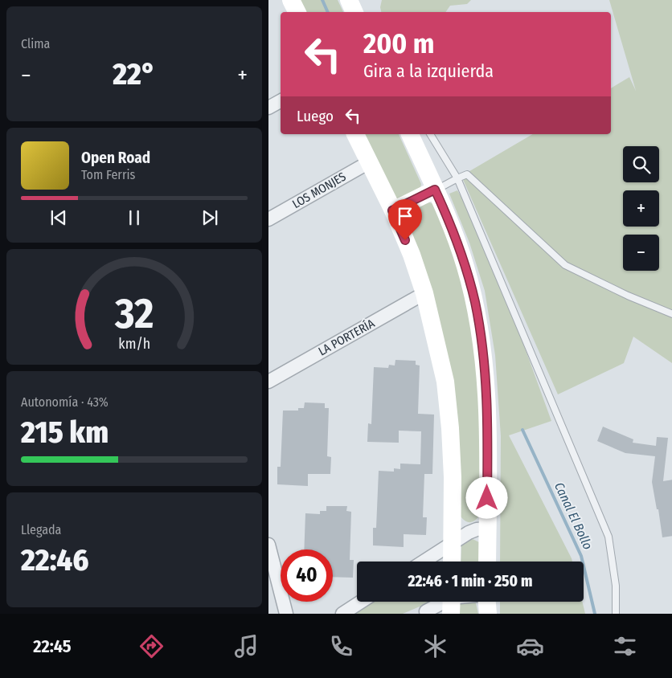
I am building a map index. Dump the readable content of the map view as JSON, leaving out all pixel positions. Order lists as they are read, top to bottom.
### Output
{
  "streets": {
    "street": ["LOS MONJES", "LA PORTERÍA"]
  },
  "water": ["Canal El Bollo"],
  "page": {
    "tile": [
      "Clima",
      ["Autonomía · 43%", "215 km"],
      ["Llegada", "22:46"]
    ],
    "turn": ["200 m", "Gira a la izquierda"],
    "heat": ["−", "22°", "+"],
    "then": "Luego",
    "song": ["Open Road", "Tom Ferris"],
    "map_buttons": ["+", "−"],
    "limit": "40",
    "trip": "22:46 · 1 min · 250 m",
    "tabs": "22:45",
    "gauge": ["32", "km/h"]
  }
}
